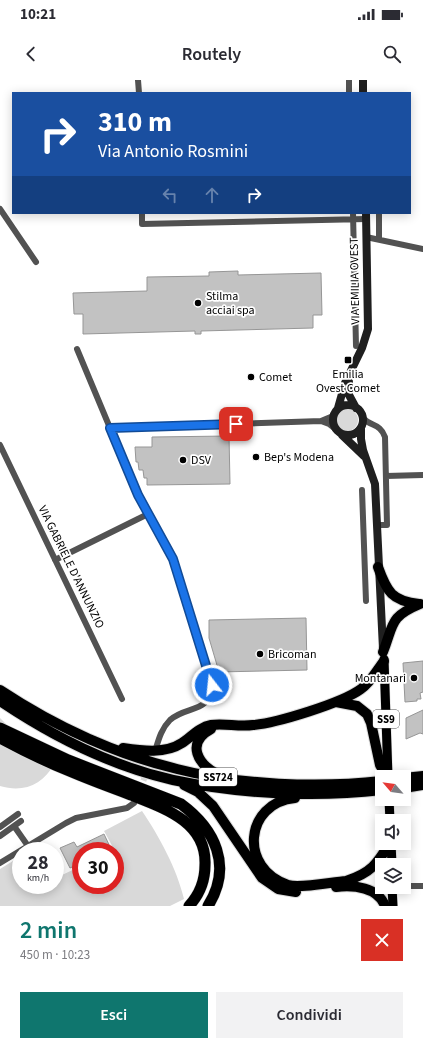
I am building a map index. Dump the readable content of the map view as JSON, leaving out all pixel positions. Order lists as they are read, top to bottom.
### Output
{
  "streets": {
    "highway": ["SS724"],
    "main road": ["VIA EMILIA OVEST", "SS9"],
    "street": ["VIA GABRIELE D'ANNUNZIO"]
  },
  "places": {
    "other": [
      "Stilma acciai spa",
      "Comet",
      "Bep's Modena",
      "DSV",
      "Bricoman",
      "Montanari"
    ],
    "transit": ["Emilia Ovest Comet"]
  },
  "north": "top left",
  "page": {
    "status": "10:21",
    "header": "Routely",
    "turn": ["310 m", "Via Antonio Rosmini"],
    "speed": "28 km/h",
    "limit": "30",
    "heading": ["2 min", "450 m · 10:23"],
    "buttons": ["Esci", "Condividi"]
  }
}
